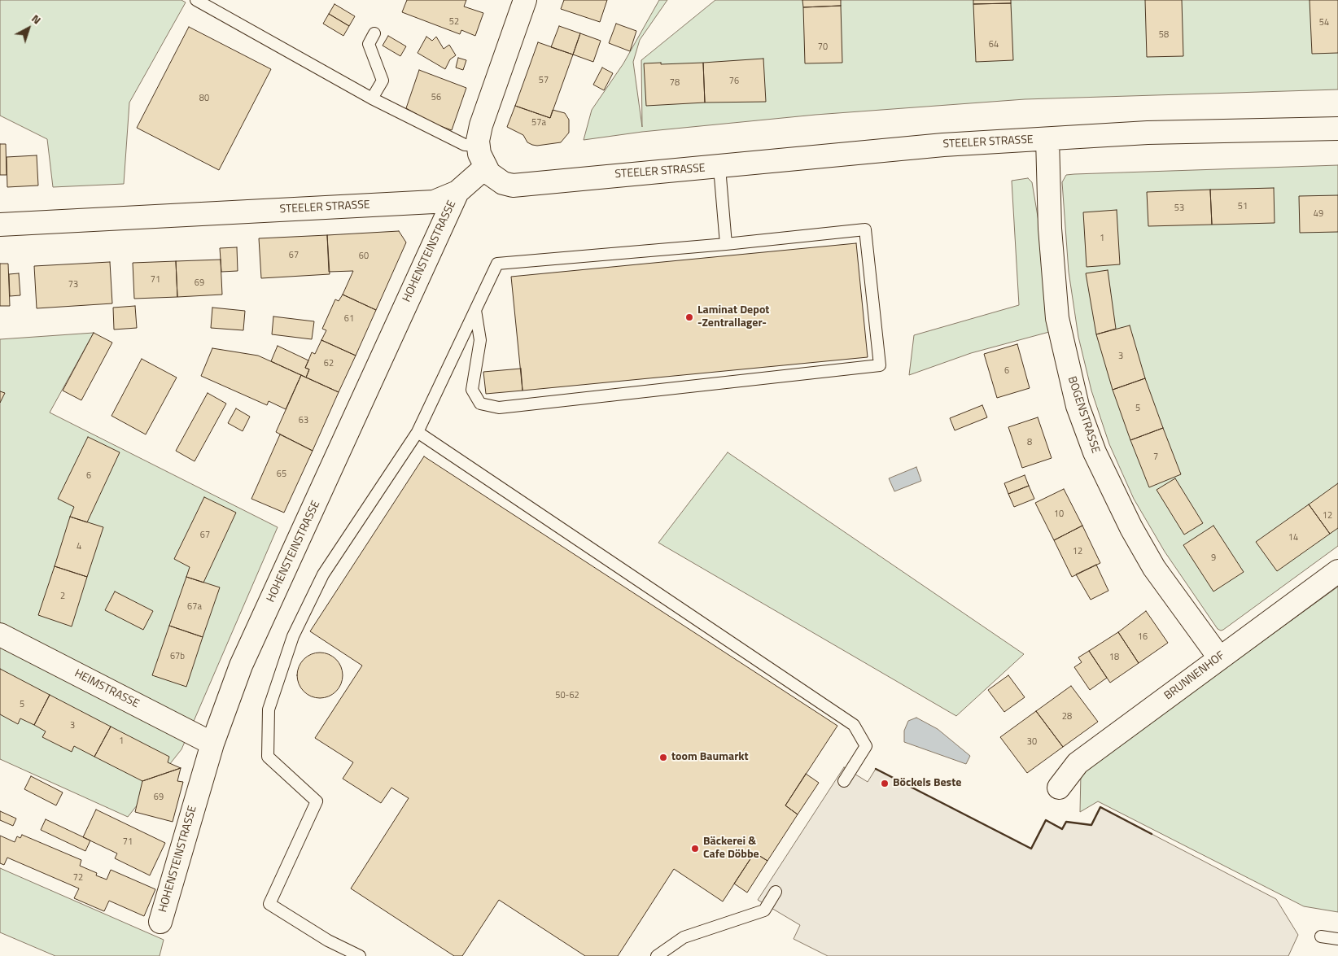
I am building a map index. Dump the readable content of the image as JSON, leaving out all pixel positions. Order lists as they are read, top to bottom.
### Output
{
  "streets": {
    "street": [
      "STEELER STRASSE",
      "HOHENSTEINSTRASSE",
      "BOGENSTRASSE",
      "BRUNNENHOF",
      "HEIMSTRASSE"
    ]
  },
  "crossings": [
    ["STEELER STRASSE", "HOHENSTEINSTRASSE"],
    ["STEELER STRASSE", "BOGENSTRASSE"],
    ["HOHENSTEINSTRASSE", "HEIMSTRASSE"],
    ["BOGENSTRASSE", "BRUNNENHOF"]
  ],
  "places": [
    "Laminat Depot -Zentrallager-",
    "toom Baumarkt",
    "Böckels Beste",
    "Bäckerei & Cafe Döbbe"
  ],
  "house_numbers": [
    "52",
    "54",
    "58",
    "64",
    "70",
    "57",
    "76",
    "78",
    "56",
    "80",
    "57a",
    "51",
    "53",
    "49",
    "1",
    "67",
    "60",
    "71",
    "69",
    "73",
    "61",
    "3",
    "62",
    "6",
    "5",
    "63",
    "8",
    "7",
    "65",
    "6",
    "10",
    "12",
    "67",
    "14",
    "4",
    "12",
    "9",
    "2",
    "67a",
    "16",
    "67b",
    "18",
    "50-62",
    "5",
    "28",
    "3",
    "1",
    "30",
    "69",
    "71",
    "72"
  ],
  "north": "top right"
}
